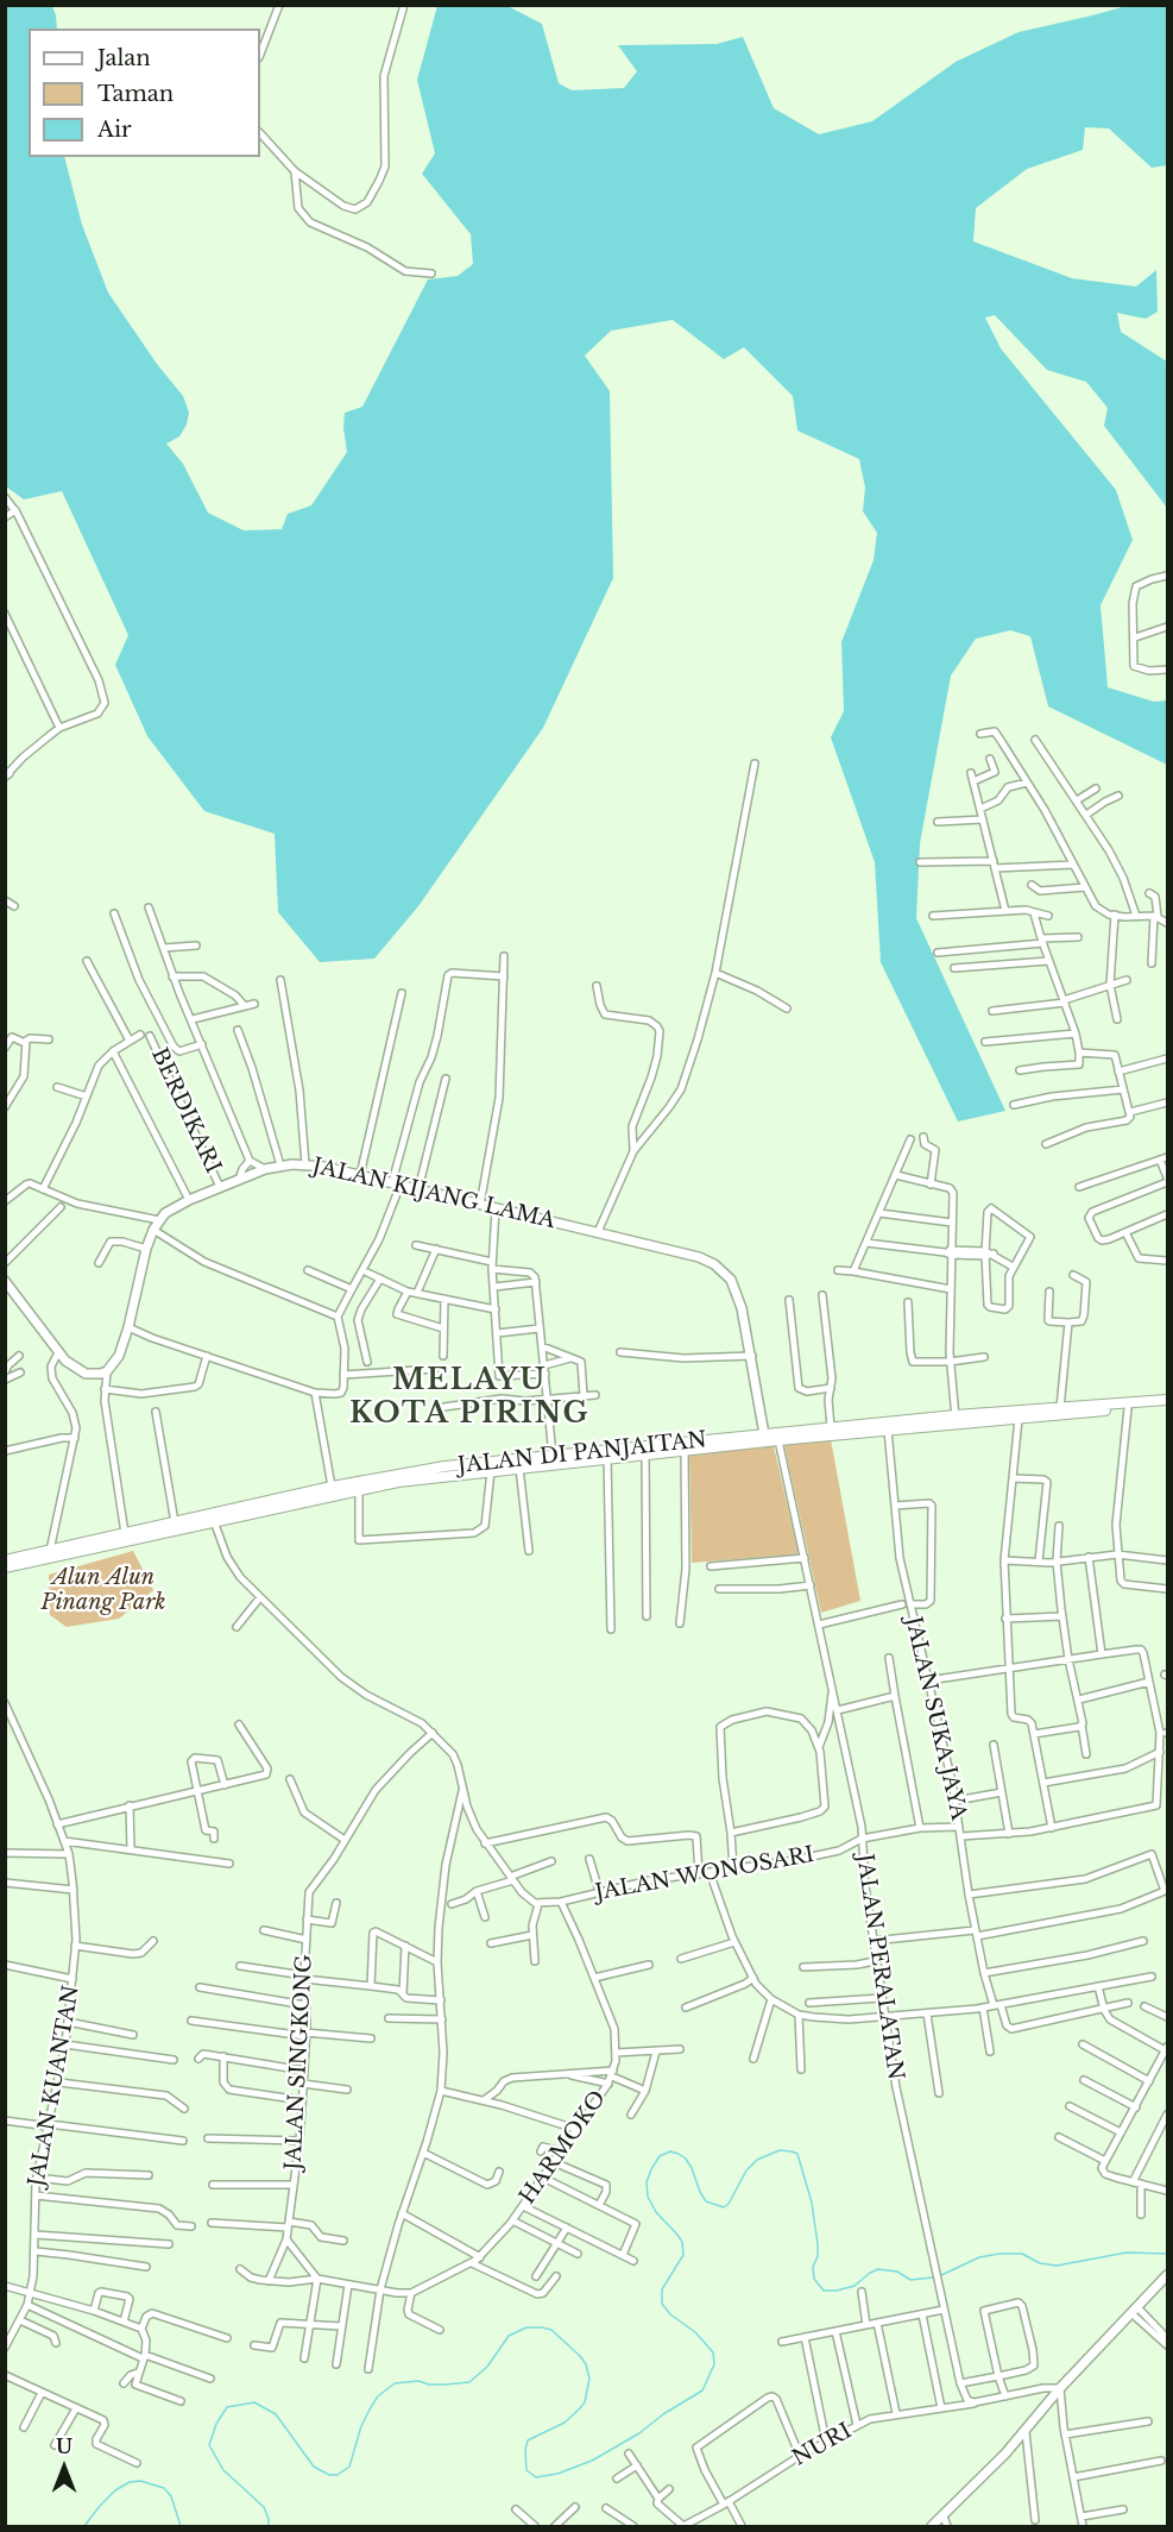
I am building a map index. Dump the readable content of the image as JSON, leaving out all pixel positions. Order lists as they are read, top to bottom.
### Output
{
  "streets": {
    "highway": ["JALAN DI PANJAITAN"],
    "main road": ["JALAN KIJANG LAMA"],
    "street": [
      "BERDIKARI",
      "JALAN SUKA JAYA",
      "JALAN WONOSARI",
      "JALAN PERALATAN",
      "JALAN SINGKONG",
      "JALAN KUANTAN",
      "HARMOKO",
      "NURI"
    ]
  },
  "crossings": [
    ["BERDIKARI", "JALAN KIJANG LAMA"],
    ["JALAN KIJANG LAMA", "JALAN DI PANJAITAN"],
    ["JALAN DI PANJAITAN", "JALAN SUKA JAYA"],
    ["JALAN DI PANJAITAN", "JALAN PERALATAN"],
    ["JALAN SUKA JAYA", "JALAN WONOSARI"],
    ["JALAN WONOSARI", "JALAN PERALATAN"],
    ["JALAN WONOSARI", "HARMOKO"],
    ["JALAN PERALATAN", "NURI"]
  ],
  "districts": ["MELAYU KOTA PIRING"],
  "parks": ["Alun Alun Pinang Park"],
  "legend": ["Jalan", "Taman", "Air"],
  "north": "top"
}
